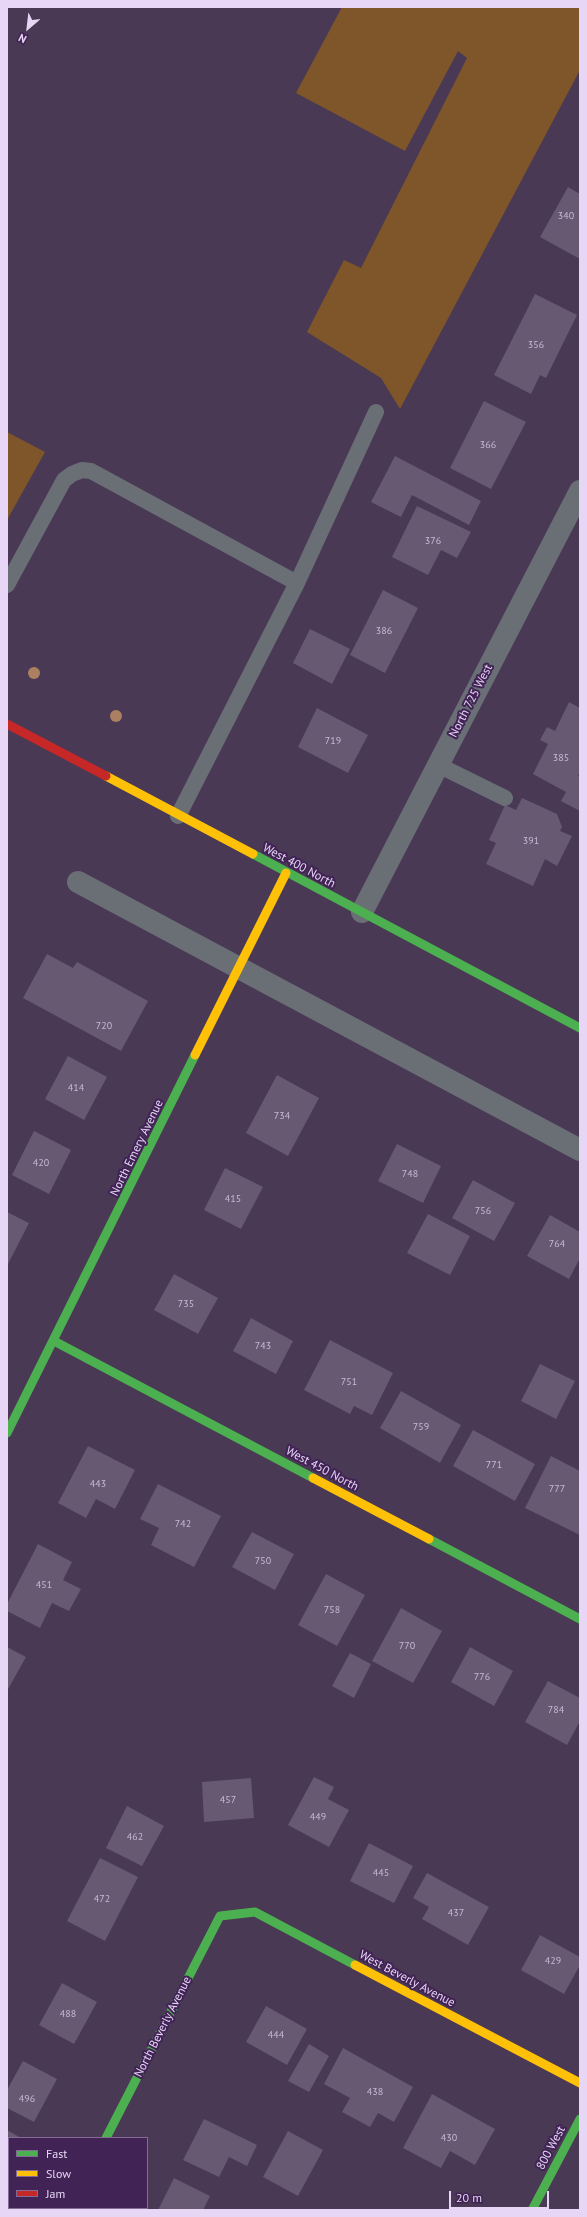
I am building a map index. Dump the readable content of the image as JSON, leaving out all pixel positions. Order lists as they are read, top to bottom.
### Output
{
  "streets": {
    "street": [
      "North 725 West",
      "West 400 North",
      "North Emery Avenue",
      "West 450 North",
      "West Beverly Avenue",
      "North Beverly Avenue",
      "800 West"
    ]
  },
  "crossings": [
    ["North 725 West", "West 400 North"],
    ["West 400 North", "North Emery Avenue"],
    ["North Emery Avenue", "West 450 North"],
    ["West Beverly Avenue", "North Beverly Avenue"]
  ],
  "house_numbers": [
    "340",
    "356",
    "366",
    "376",
    "386",
    "719",
    "385",
    "391",
    "720",
    "414",
    "734",
    "420",
    "748",
    "415",
    "756",
    "764",
    "735",
    "743",
    "751",
    "759",
    "771",
    "443",
    "777",
    "742",
    "750",
    "451",
    "758",
    "770",
    "776",
    "784",
    "457",
    "449",
    "462",
    "445",
    "472",
    "437",
    "429",
    "488",
    "444",
    "438",
    "496",
    "430"
  ],
  "legend": ["Fast", "Slow", "Jam"],
  "scale_bar": "20 m",
  "north": "bottom left"
}
